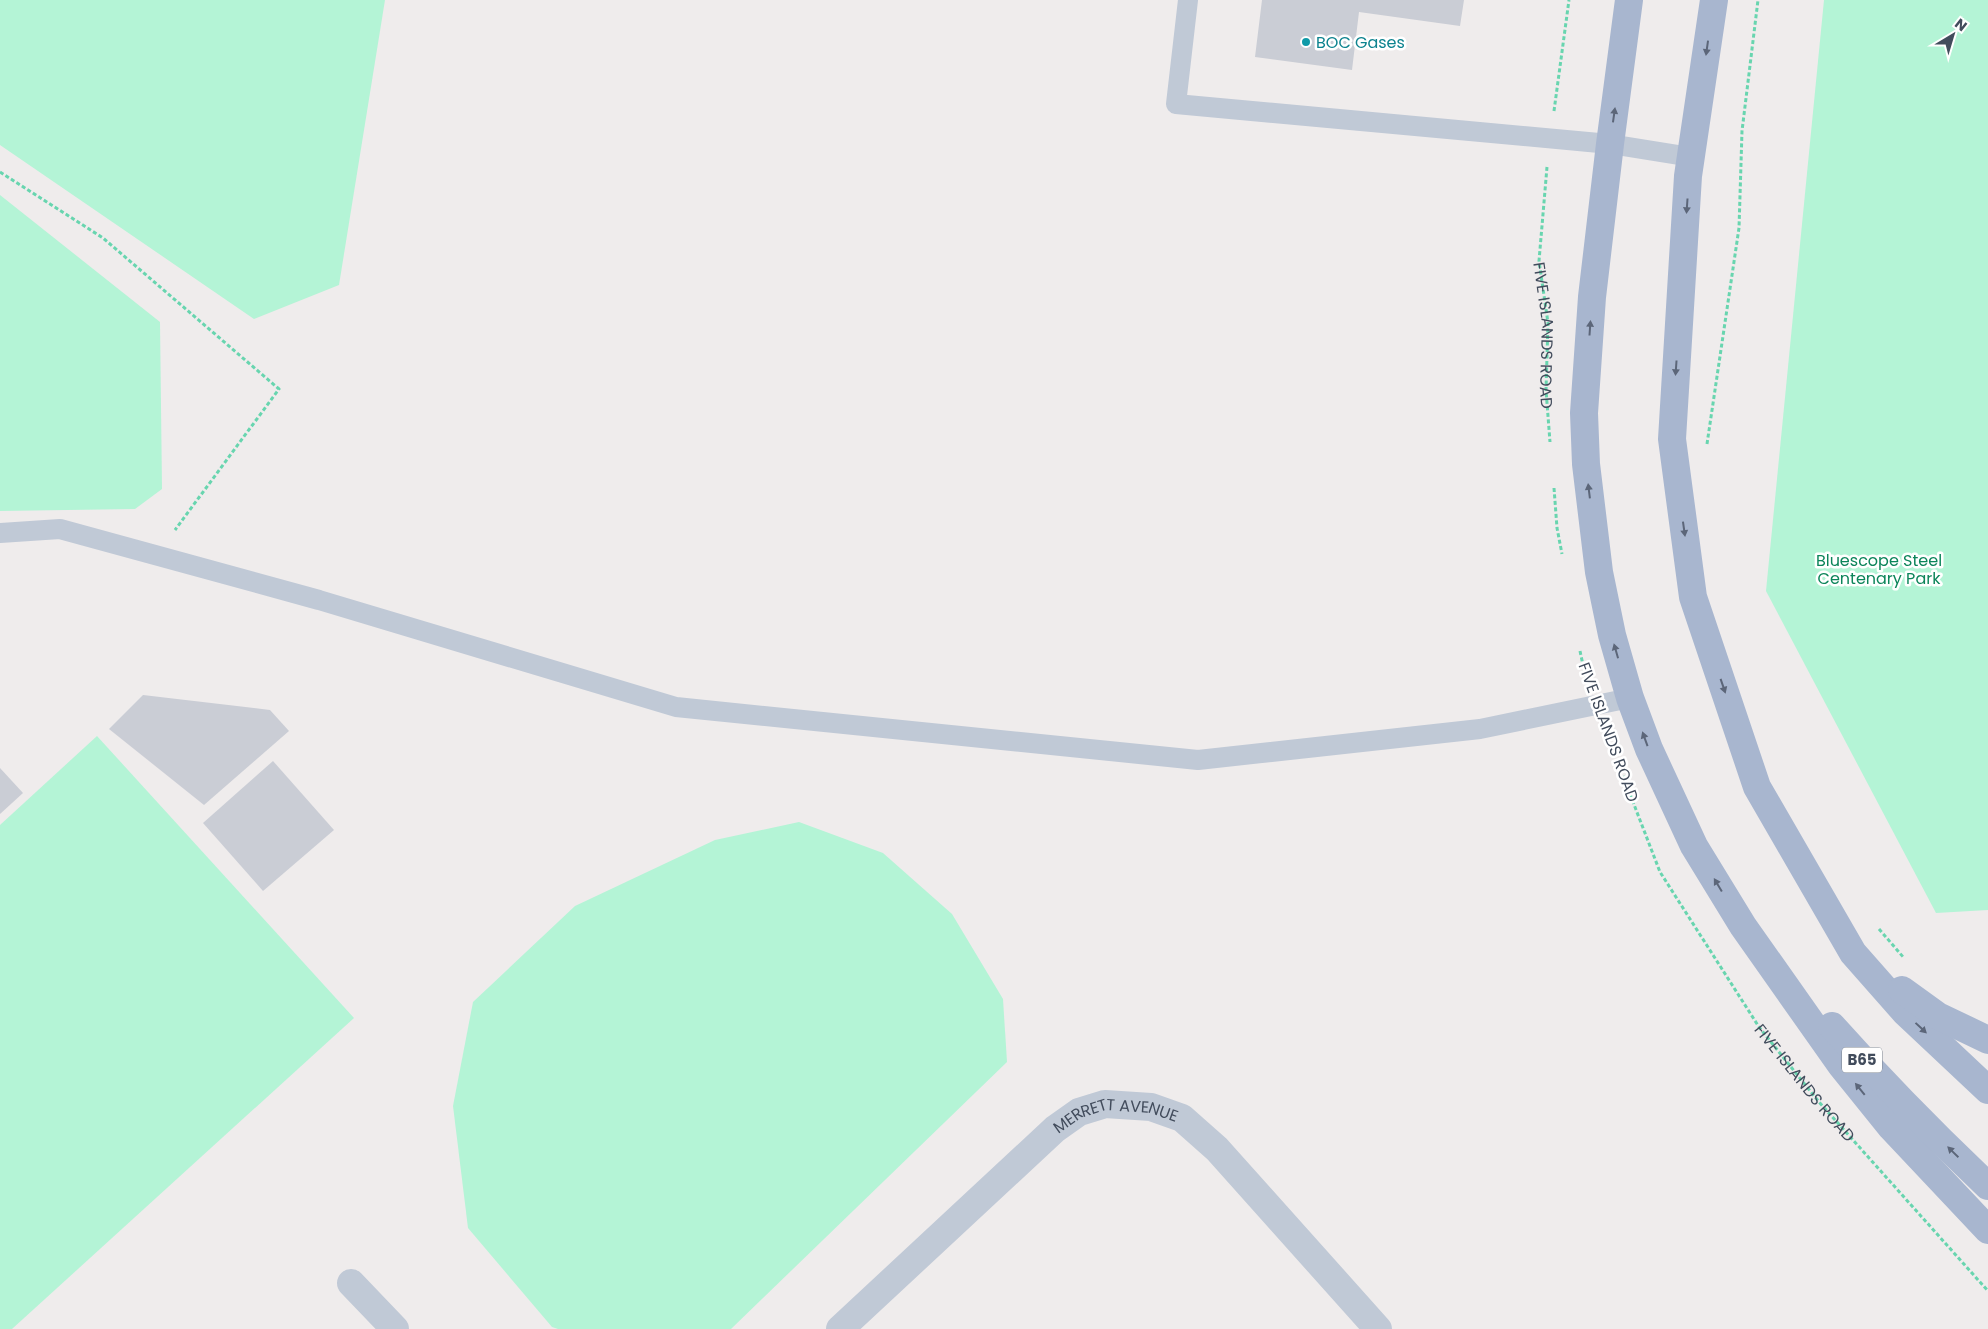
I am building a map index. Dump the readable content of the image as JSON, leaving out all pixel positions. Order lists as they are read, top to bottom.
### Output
{
  "streets": {
    "main road": ["FIVE ISLANDS ROAD", "B65"],
    "street": ["MERRETT AVENUE"]
  },
  "crossings": [
    ["FIVE ISLANDS ROAD", "B65"]
  ],
  "parks": ["Bluescope Steel Centenary Park"],
  "places": ["BOC Gases"],
  "north": "top right"
}
